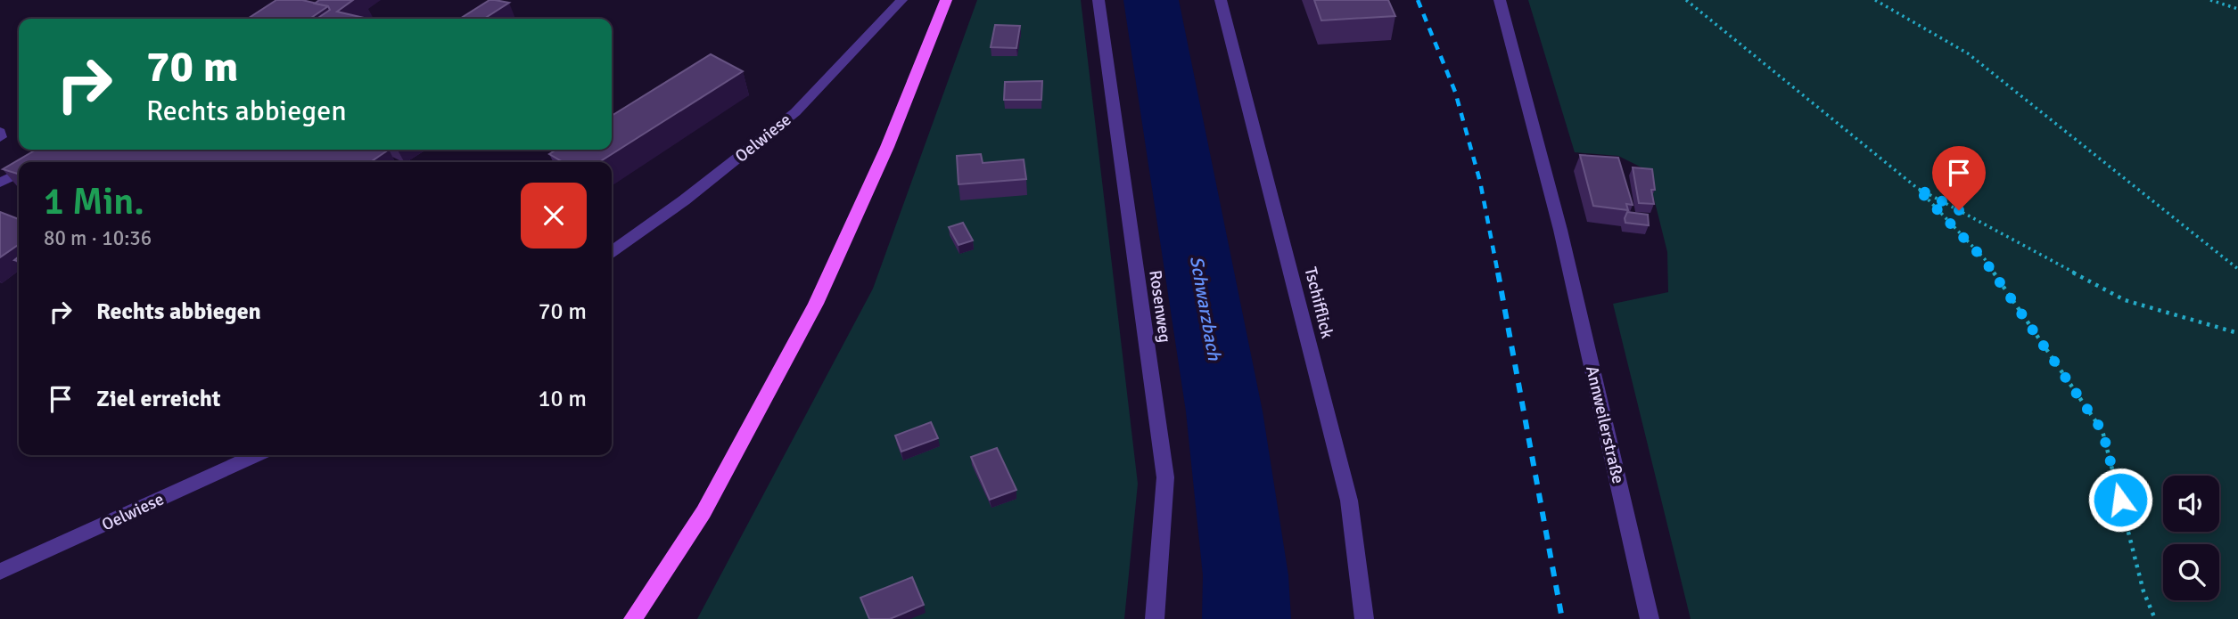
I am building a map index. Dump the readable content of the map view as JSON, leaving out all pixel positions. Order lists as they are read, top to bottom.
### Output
{
  "streets": {
    "street": [
      "Oelwiese",
      "Tschifflick",
      "Rosenweg",
      "Annweilerstraße"
    ]
  },
  "water": ["Schwarzbach"],
  "page": {
    "turn": ["70 m", "Rechts abbiegen"],
    "heading": ["1 Min.", "80 m · 10:36"],
    "list": [
      {
        "name": "Rechts abbiegen",
        "value": "70 m"
      },
      {
        "name": "Ziel erreicht",
        "value": "10 m"
      }
    ]
  }
}
